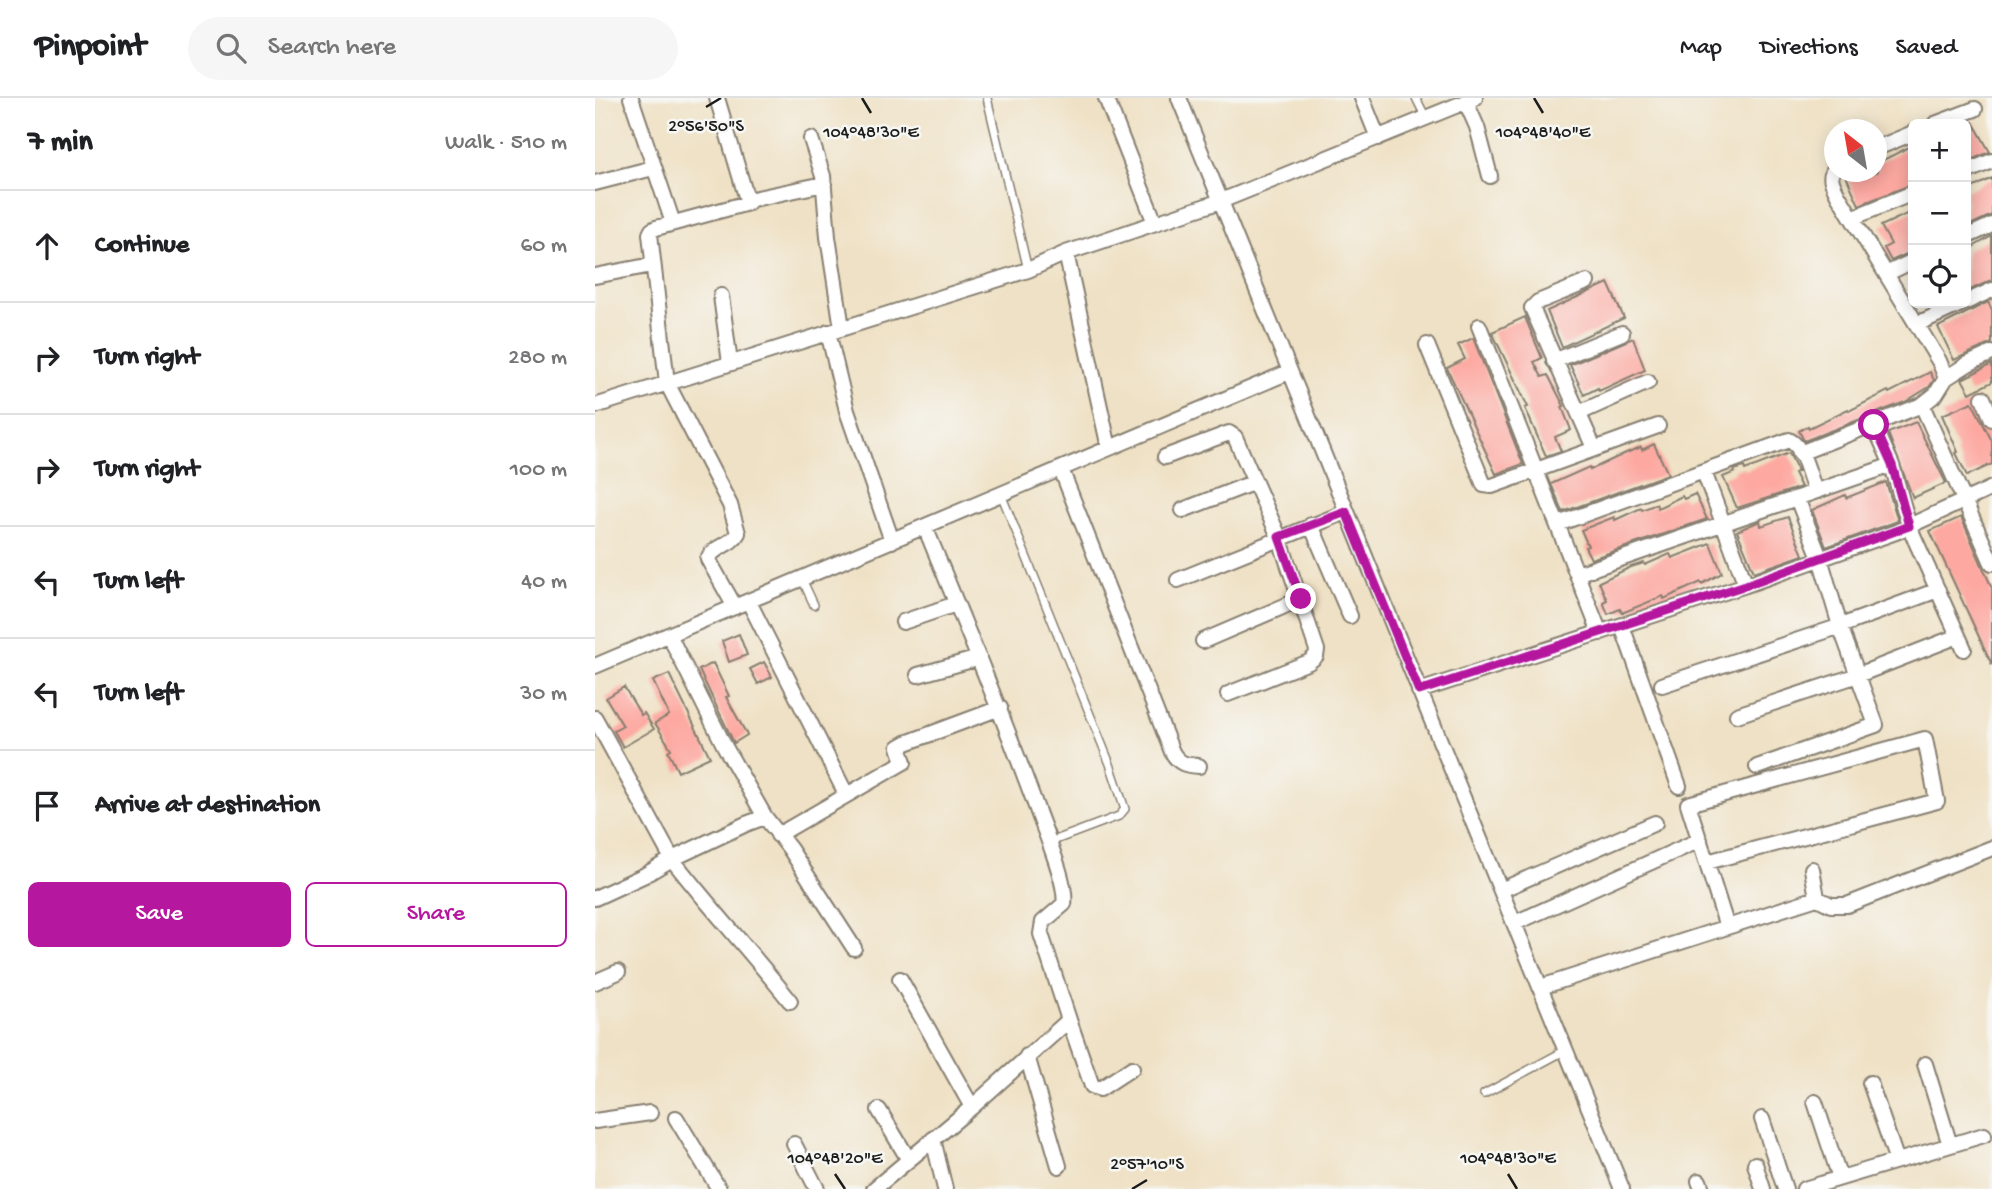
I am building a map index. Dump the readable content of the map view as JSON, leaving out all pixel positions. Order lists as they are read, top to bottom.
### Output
{
  "north": "top left",
  "page": {
    "header": "Pinpoint",
    "search": "Search here",
    "nav": ["Map", "Directions", "Saved"],
    "heading": ["7 min", "Walk · 510 m"],
    "map_buttons": ["+", "−"],
    "list": [
      ["Continue", "60 m"],
      ["Turn right", "280 m"],
      ["Turn right", "100 m"],
      ["Turn left", "40 m"],
      ["Turn left", "30 m"],
      "Arrive at destination"
    ],
    "buttons": ["Save", "Share"]
  },
  "coordinates": [
    "2°56'50\"S",
    "104°48'30\"E",
    "104°48'40\"E",
    "104°48'20\"E",
    "2°57'10\"S"
  ]
}
